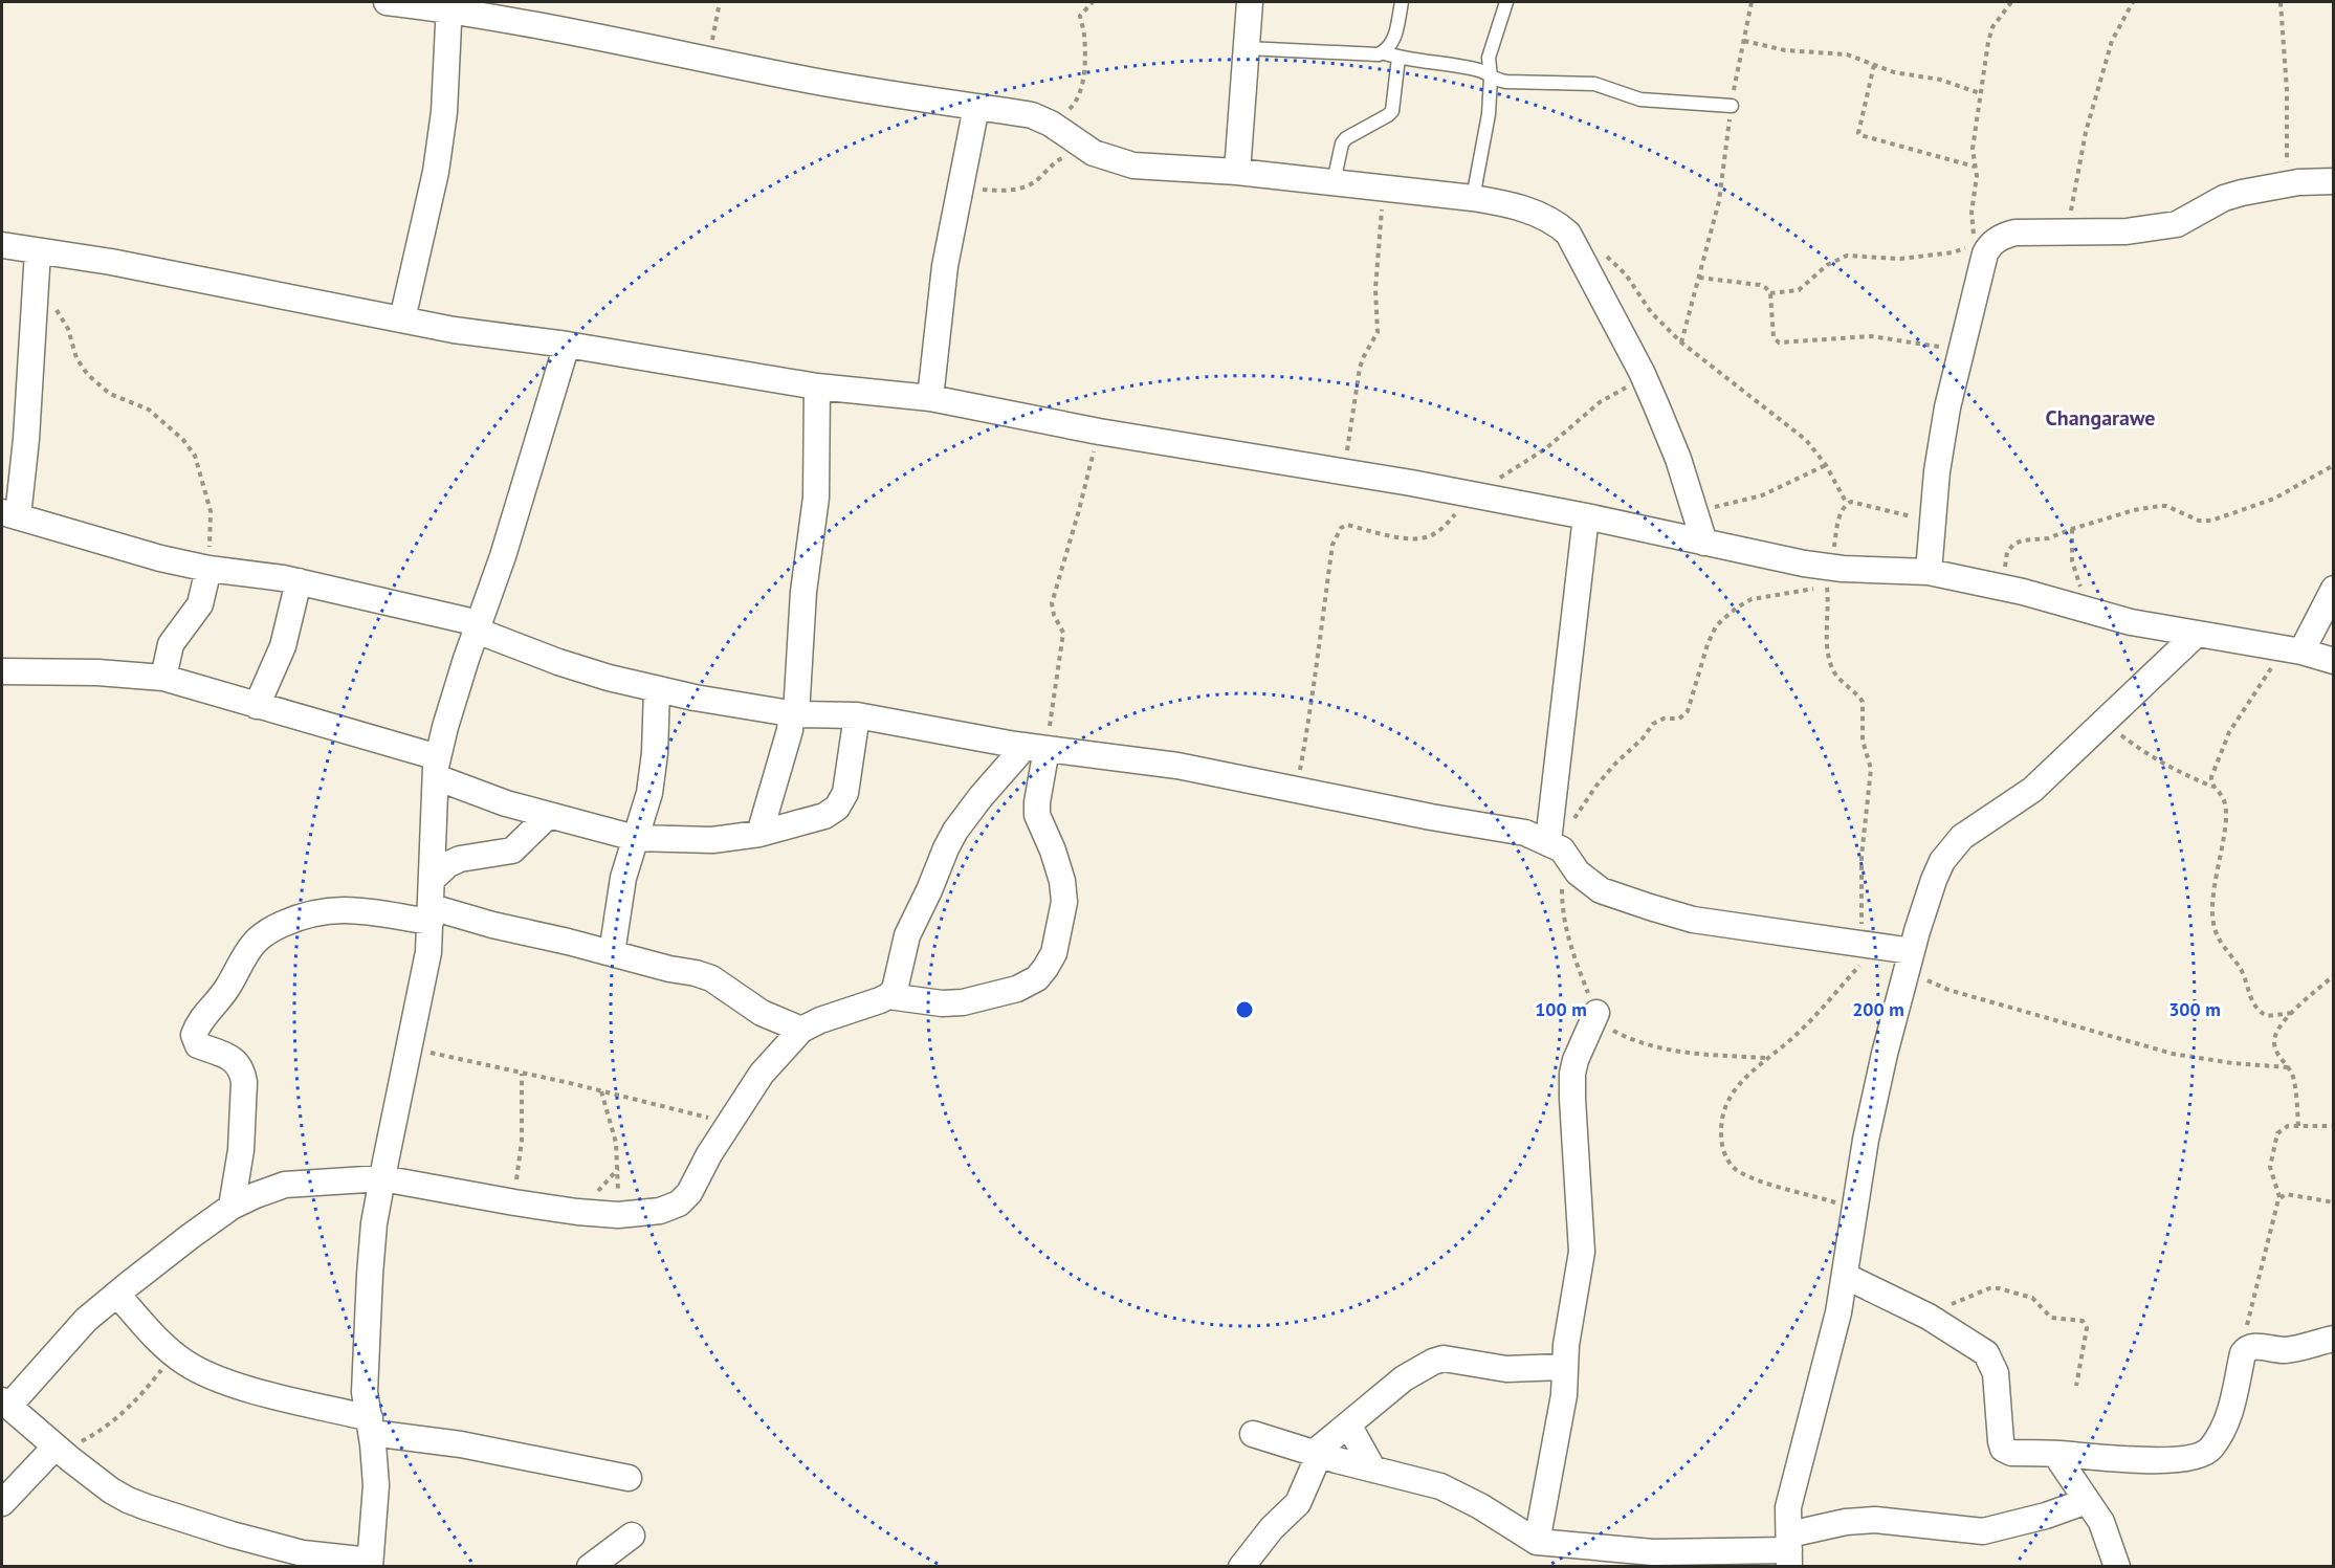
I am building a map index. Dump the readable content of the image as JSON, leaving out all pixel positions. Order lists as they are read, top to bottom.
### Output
{
  "districts": ["Changarawe"],
  "rings": ["100 m", "200 m", "300 m"]
}
